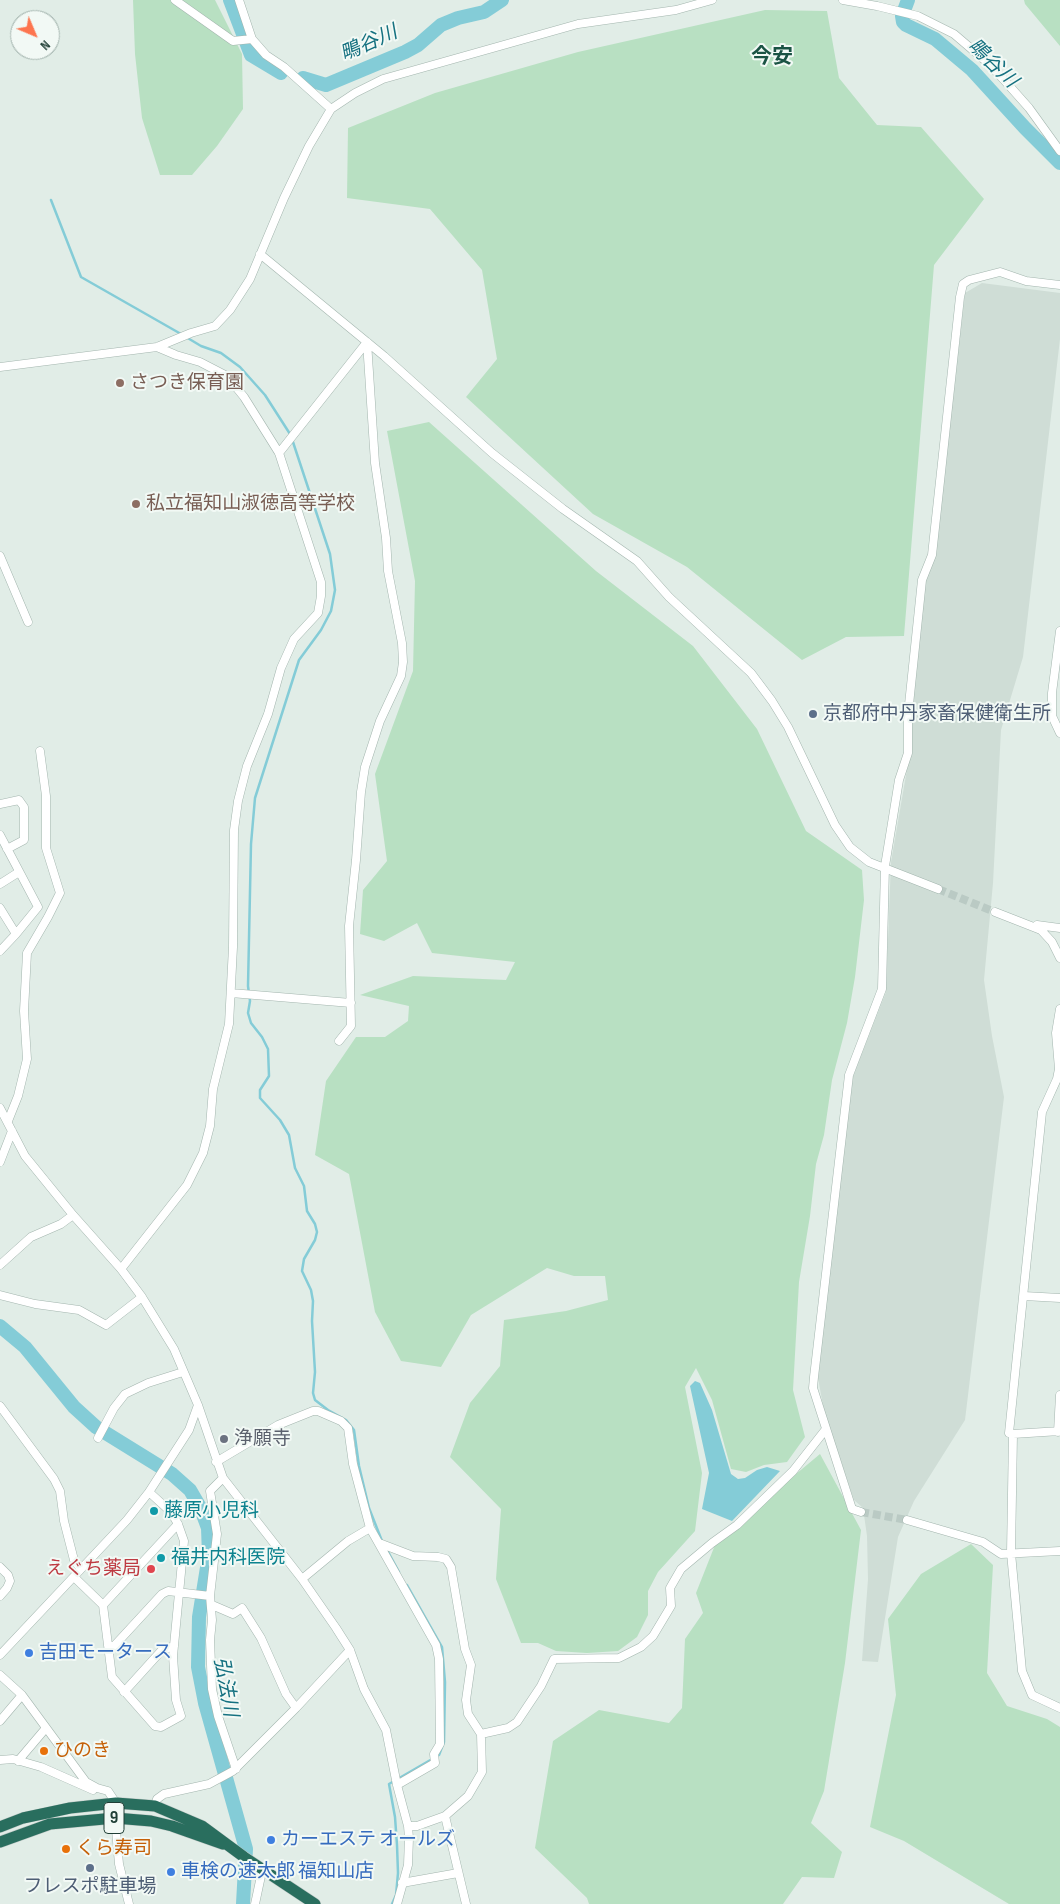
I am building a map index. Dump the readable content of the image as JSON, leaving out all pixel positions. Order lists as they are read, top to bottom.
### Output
{
  "streets": {
    "highway": ["9"]
  },
  "districts": ["今安"],
  "water": ["鴫谷川", "弘法川"],
  "places": [
    "さつき保育園",
    "私立福知山淑徳高等学校",
    "京都府中丹家畜保健衛生所",
    "浄願寺",
    "藤原小児科",
    "福井内科医院",
    "えぐち薬局",
    "吉田モータース",
    "ひのき",
    "カーエステ オールズ",
    "くら寿司",
    "フレスポ駐車場",
    "車検の速太郎 福知山店"
  ],
  "north": "bottom right"
}
